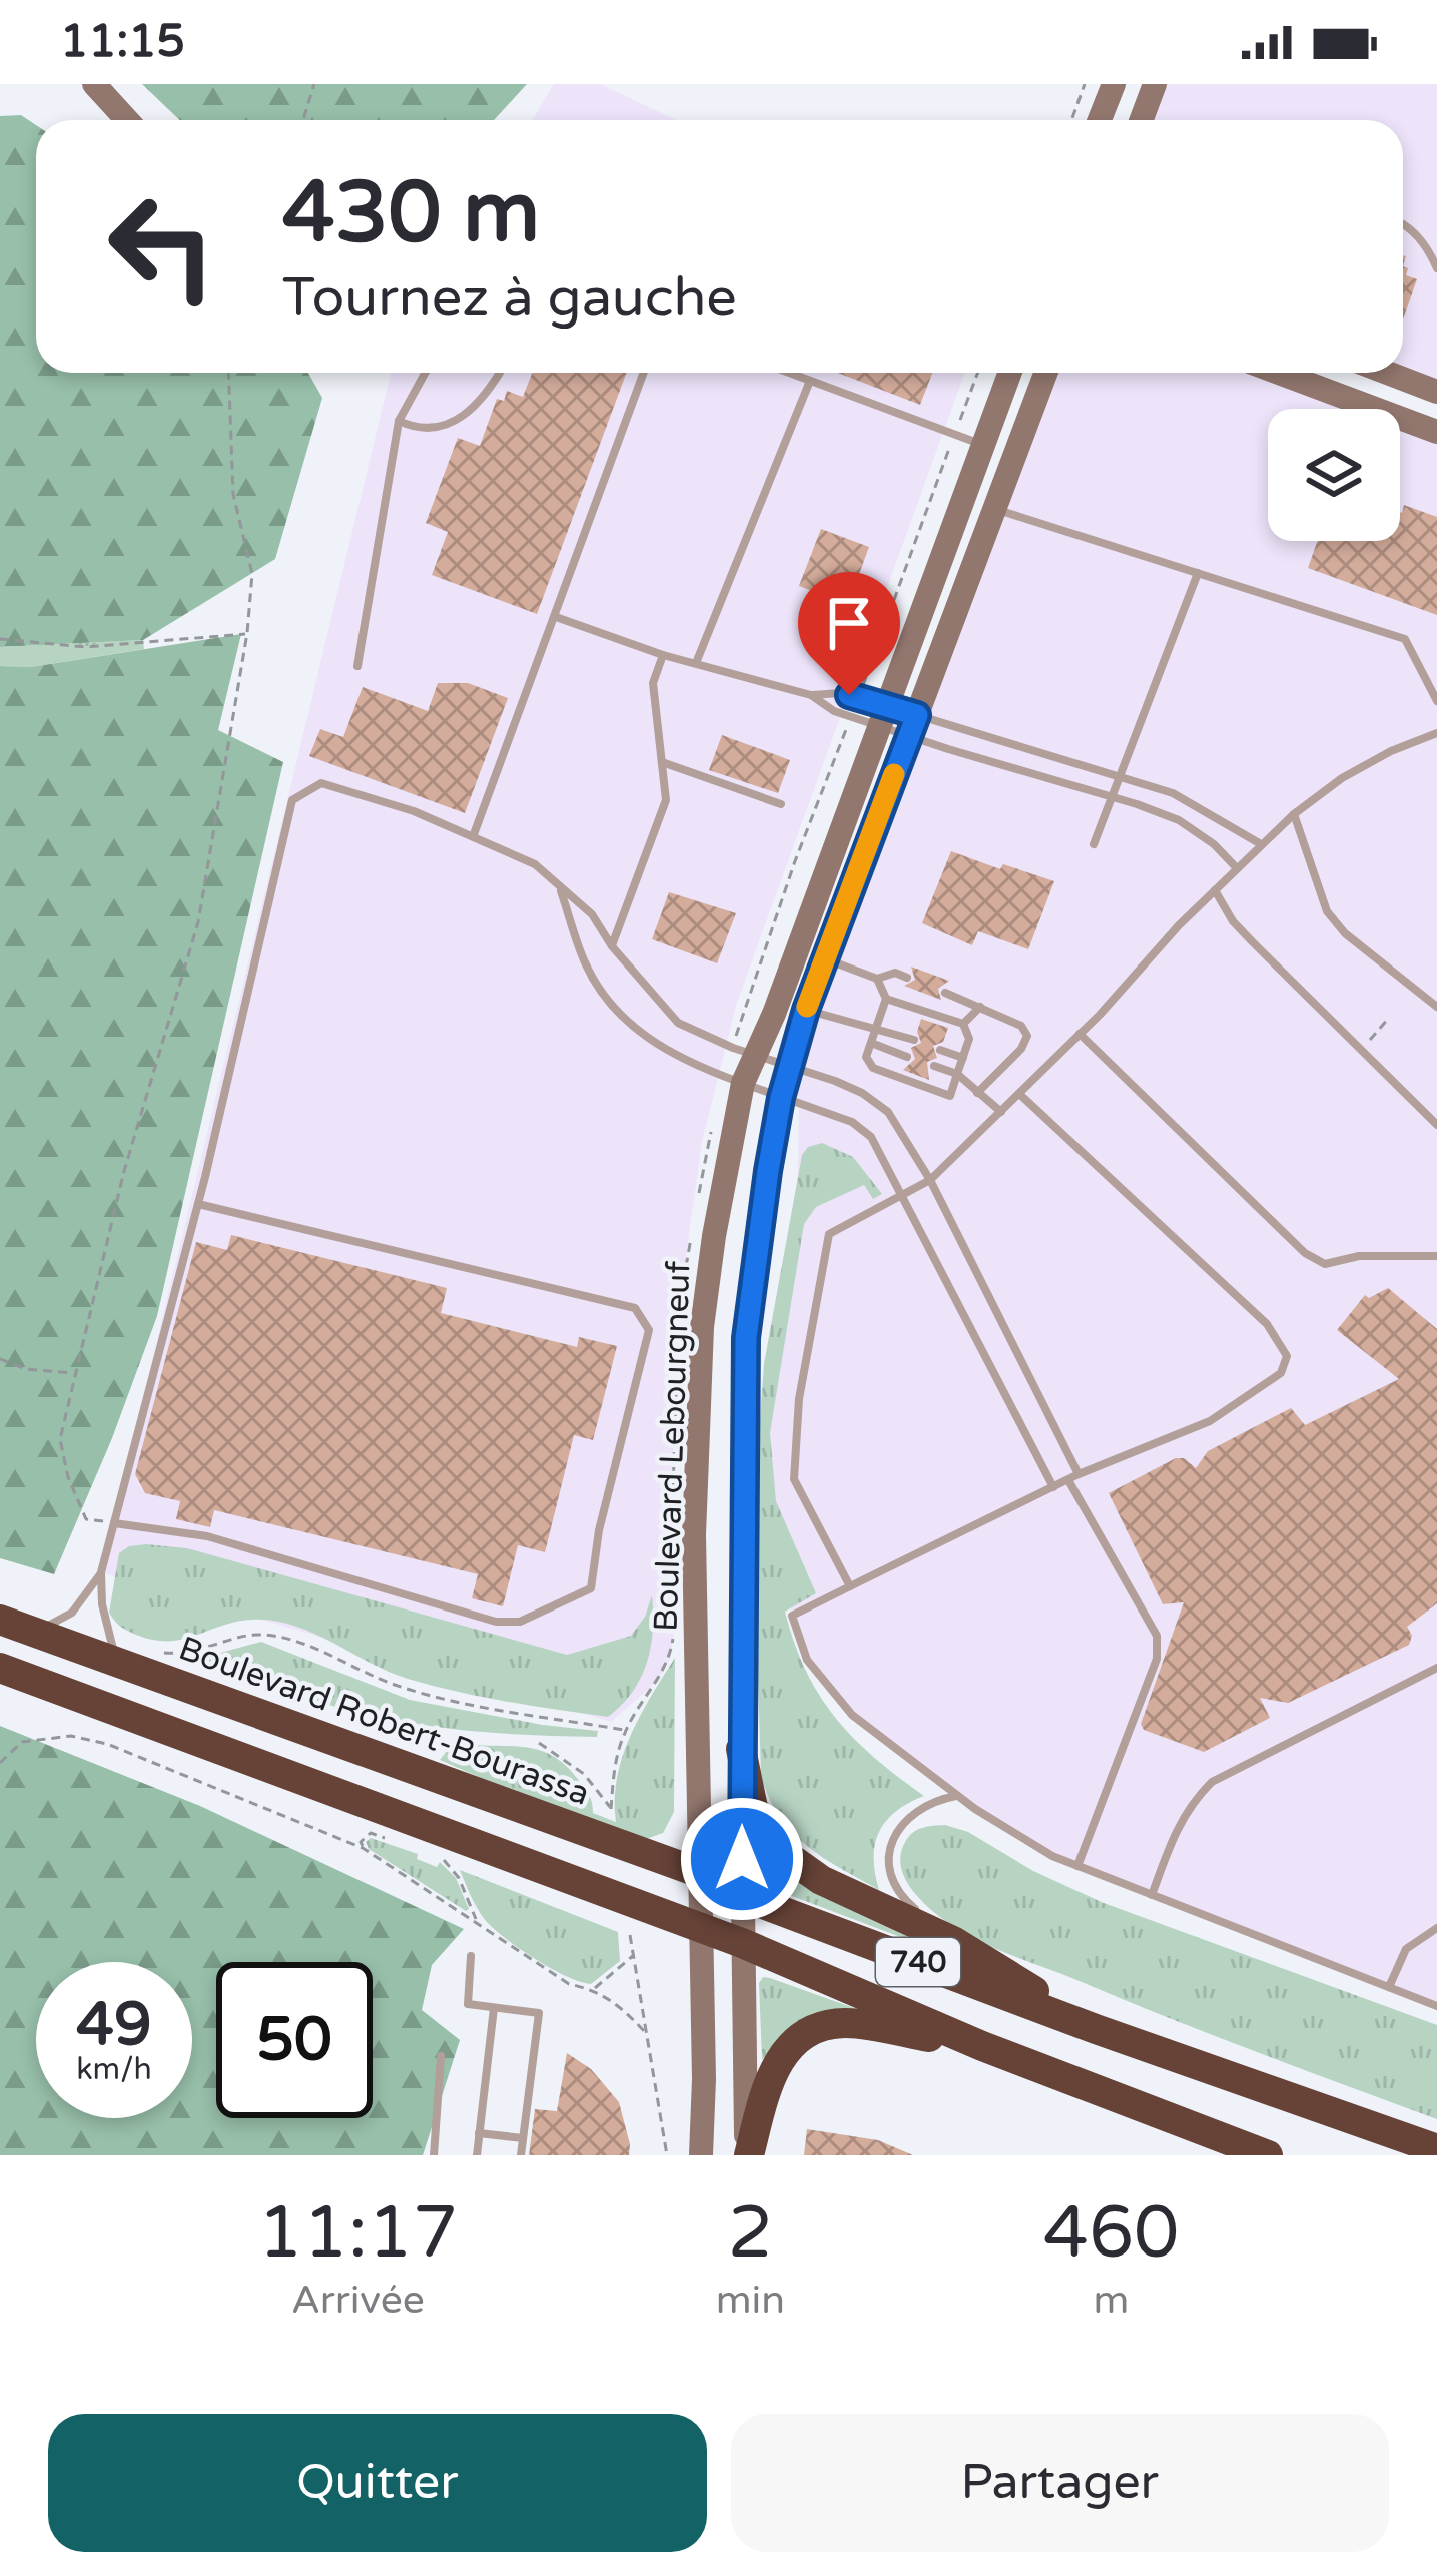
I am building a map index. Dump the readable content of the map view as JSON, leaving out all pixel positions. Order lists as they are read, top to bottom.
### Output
{
  "streets": {
    "highway": ["Boulevard Robert-Bourassa", "740"],
    "main road": ["Boulevard Lebourgneuf"]
  },
  "crossings": [
    ["Boulevard Lebourgneuf", "Boulevard Robert-Bourassa"],
    ["Boulevard Robert-Bourassa", "740"]
  ],
  "page": {
    "status": "11:15",
    "turn": ["430 m", "Tournez à gauche"],
    "speed": "49 km/h",
    "limit": "50",
    "eta": [
      "11:17",
      "Arrivée",
      "2",
      "min",
      "460",
      "m"
    ],
    "buttons": ["Quitter", "Partager"]
  }
}
